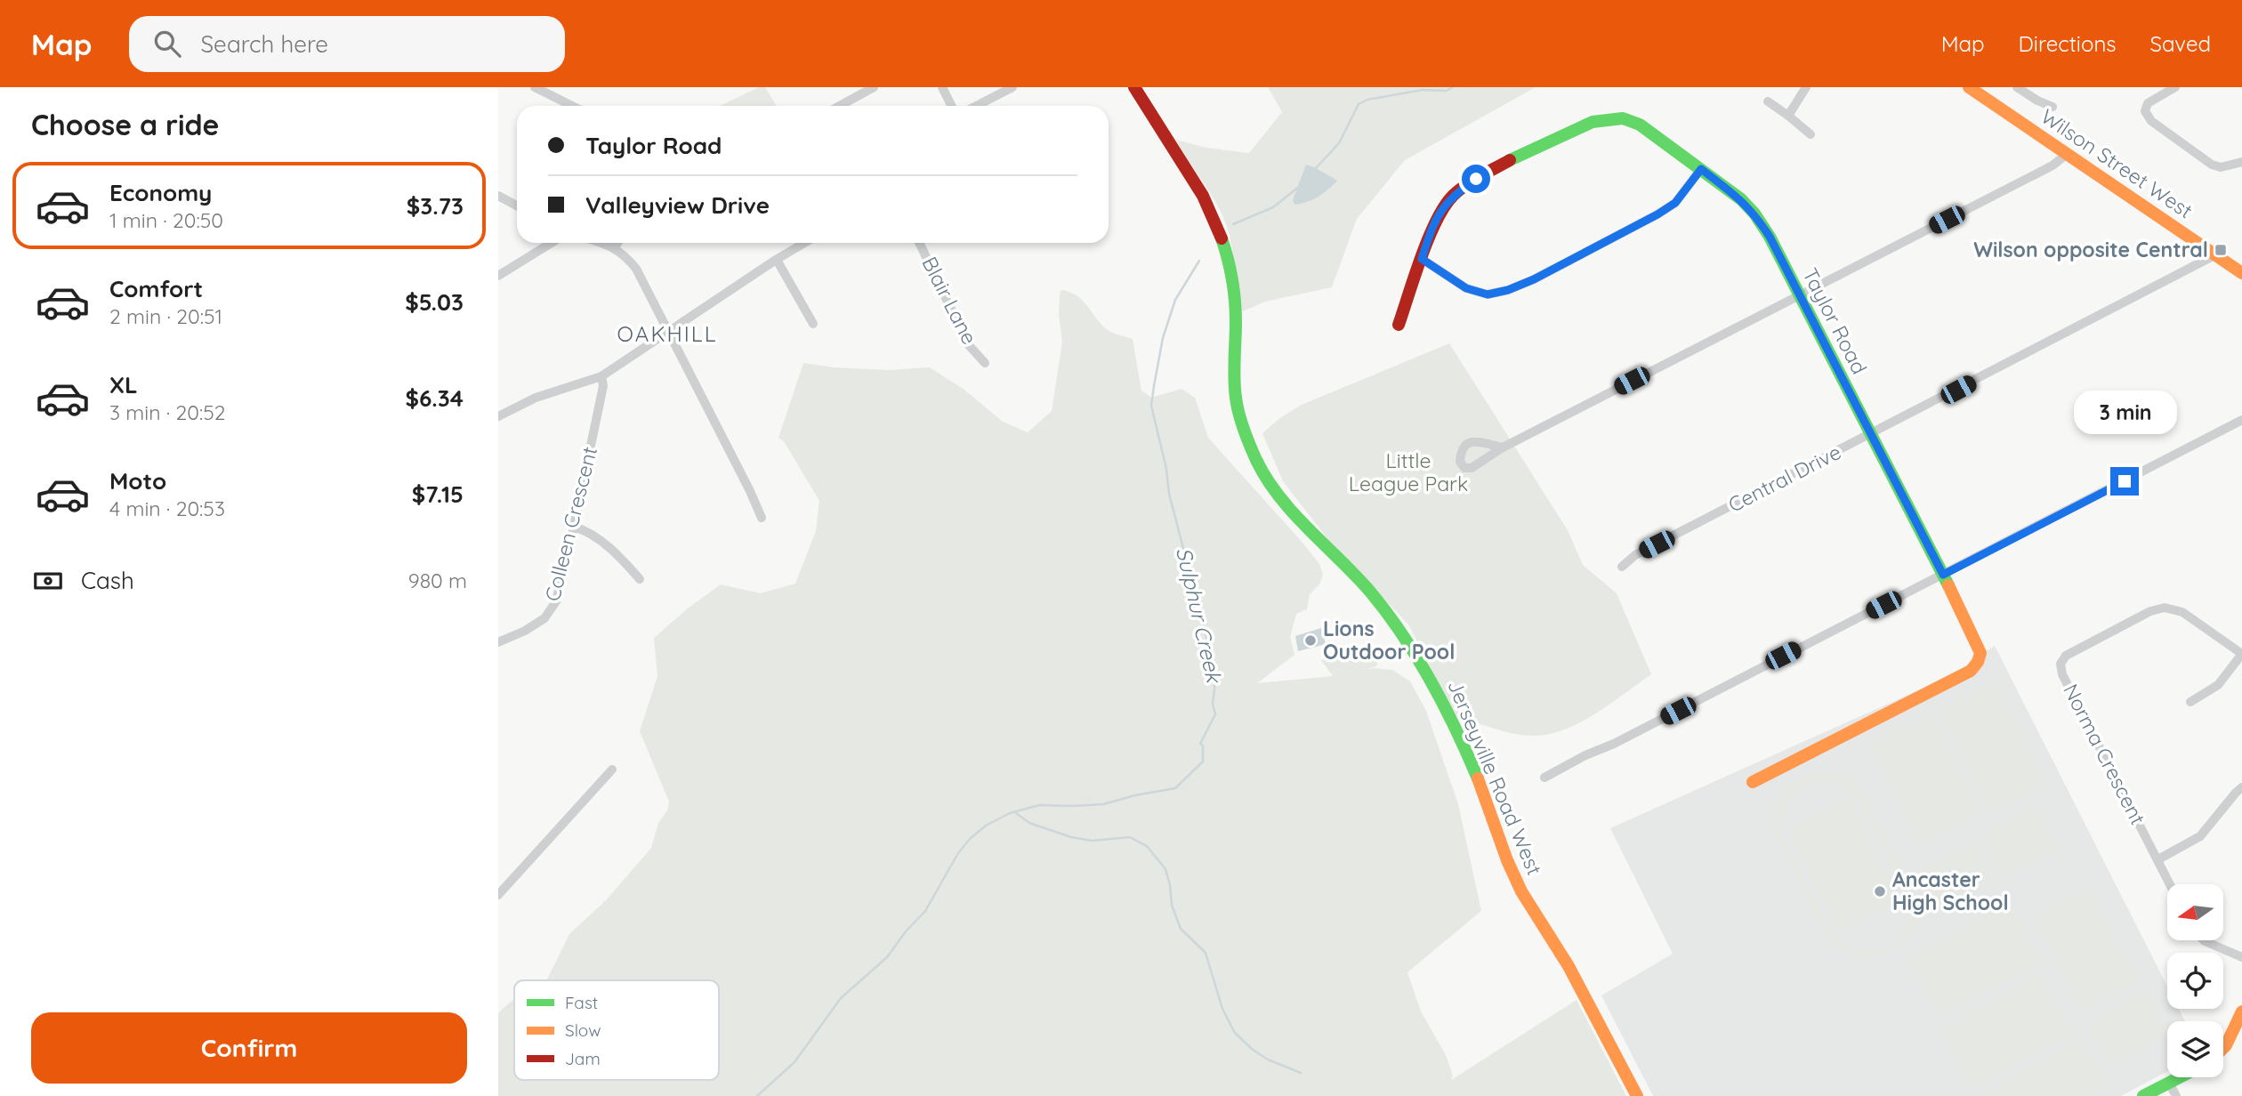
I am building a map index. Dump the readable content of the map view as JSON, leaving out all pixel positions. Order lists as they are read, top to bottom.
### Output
{
  "streets": {
    "main road": ["Wilson Street West", "Taylor Road", "Jerseyville Road West"],
    "street": [
      "Blair Lane",
      "Central Drive",
      "Colleen Crescent",
      "Norma Crescent"
    ]
  },
  "crossings": [
    ["Wilson Street West", "Central Drive"],
    ["Taylor Road", "Central Drive"]
  ],
  "districts": ["OAKHILL"],
  "water": ["Sulphur Creek"],
  "parks": ["Little League Park"],
  "places": {
    "transit": ["Wilson opposite Central"],
    "other": ["Lions Outdoor Pool", "Ancaster High School"]
  },
  "legend": ["Fast", "Slow", "Jam"],
  "north": "left",
  "page": {
    "header": "Map",
    "search": "Search here",
    "nav": ["Map", "Directions", "Saved"],
    "heading": "Choose a ride",
    "banner": ["Taylor Road", "Valleyview Drive"],
    "list": [
      {
        "name": "Economy",
        "note": "1 min · 20:50",
        "value": "$3.73"
      },
      {
        "name": "Comfort",
        "note": "2 min · 20:51",
        "value": "$5.03"
      },
      {
        "name": "XL",
        "note": "3 min · 20:52",
        "value": "$6.34"
      },
      {
        "name": "Moto",
        "note": "4 min · 20:53",
        "value": "$7.15"
      }
    ],
    "bubble": "3 min",
    "pay": ["Cash", "980 m"],
    "buttons": "Confirm"
  }
}
